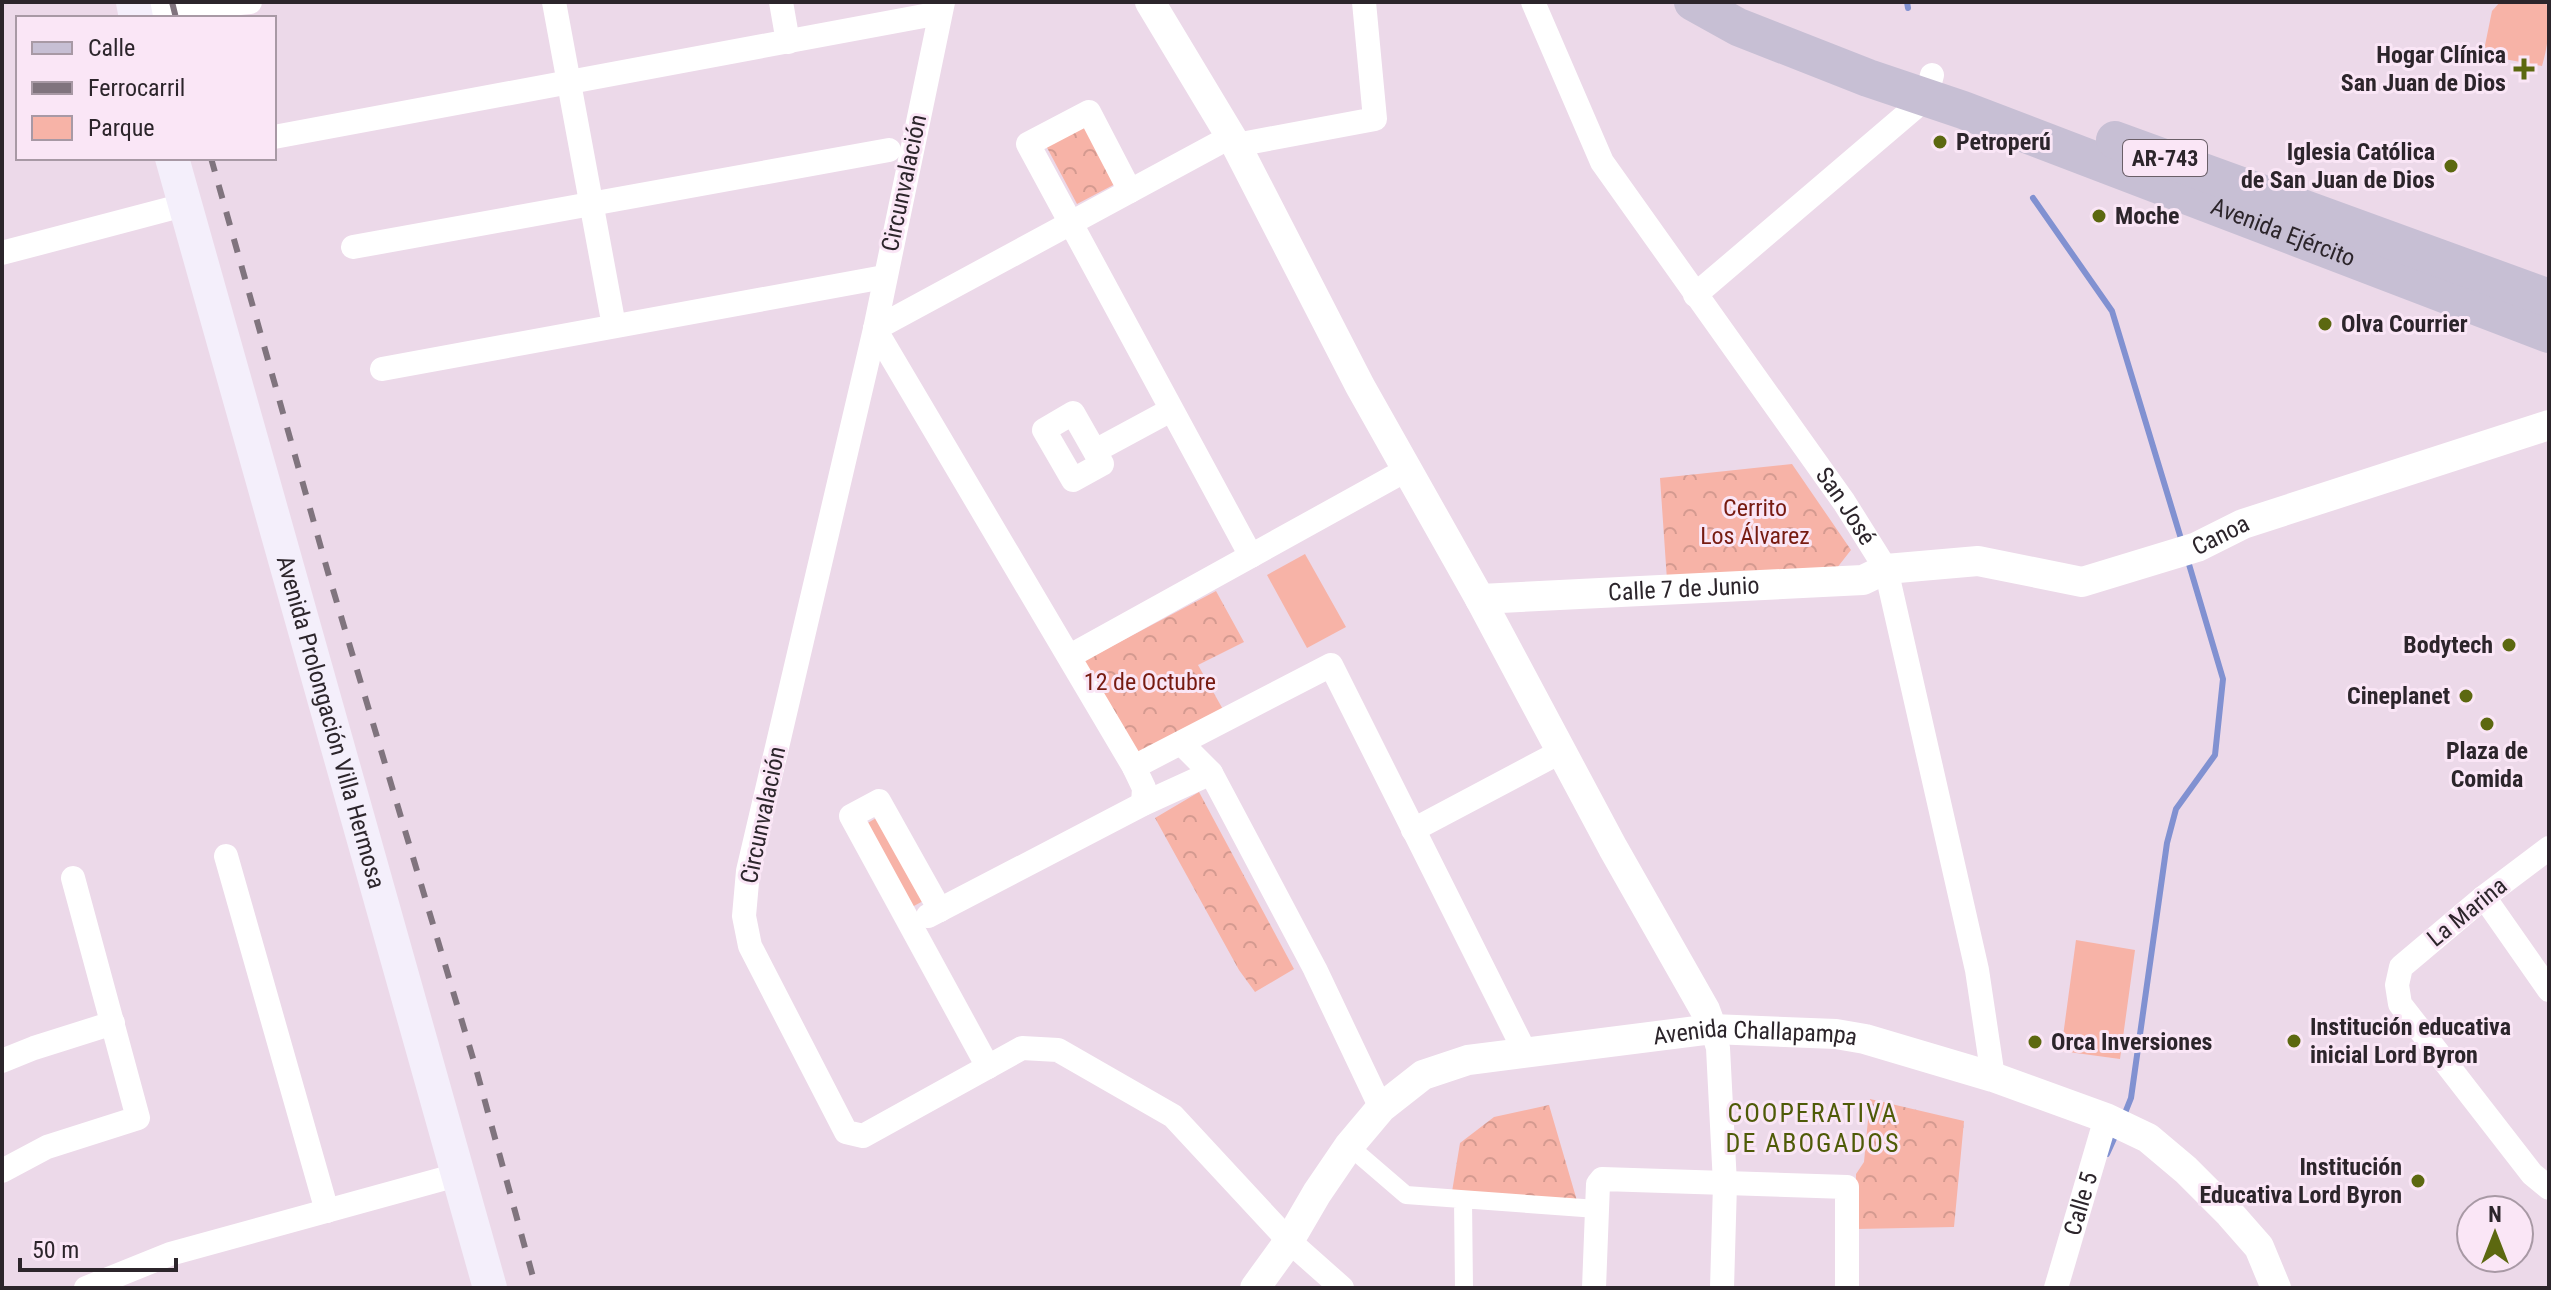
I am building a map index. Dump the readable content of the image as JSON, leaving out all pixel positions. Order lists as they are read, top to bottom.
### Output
{
  "streets": {
    "main road": ["AR-743", "Avenida Ejército", "Avenida Prolongación Villa Hermosa"],
    "street": [
      "Circunvalación",
      "San José",
      "Canoa",
      "Calle 7 de Junio",
      "La Marina",
      "Avenida Challapampa",
      "Calle 5"
    ]
  },
  "crossings": [
    ["AR-743", "Avenida Ejército"],
    ["Circunvalación", "Avenida Challapampa"],
    ["San José", "Canoa"],
    ["San José", "Calle 7 de Junio"],
    ["San José", "Avenida Challapampa"],
    ["Canoa", "Calle 7 de Junio"],
    ["Avenida Challapampa", "Calle 5"]
  ],
  "districts": ["COOPERATIVA DE ABOGADOS"],
  "parks": ["Cerrito Los Álvarez", "12 de Octubre"],
  "places": {
    "health": ["Hogar Clínica San Juan de Dios"],
    "other": [
      "Petroperú",
      "Iglesia Católica de San Juan de Dios",
      "Moche",
      "Olva Courrier",
      "Bodytech",
      "Cineplanet",
      "Plaza de Comida",
      "Institución educativa inicial Lord Byron",
      "Orca Inversiones",
      "Institución Educativa Lord Byron"
    ]
  },
  "legend": ["Calle", "Ferrocarril", "Parque"],
  "scale_bar": "50 m",
  "north": "top"
}
